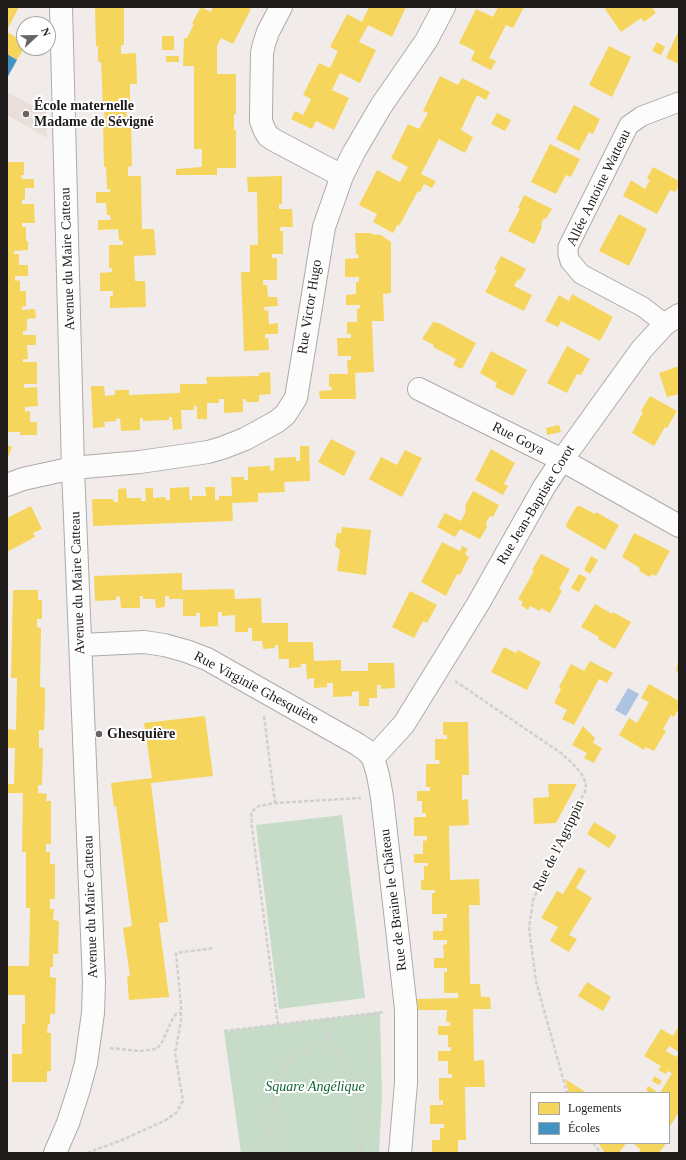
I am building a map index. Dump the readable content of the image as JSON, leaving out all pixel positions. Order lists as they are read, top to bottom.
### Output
{
  "streets": {
    "street": [
      "Allée Antoine Watteau",
      "Avenue du Maire Catteau",
      "Rue Victor Hugo",
      "Rue Goya",
      "Rue Jean-Baptiste Corot",
      "Rue Virginie Ghesquière",
      "Rue de Braine le Château"
    ],
    "path": ["Rue de l'Agrippin"]
  },
  "crossings": [
    ["Allée Antoine Watteau", "Rue Jean-Baptiste Corot"],
    ["Avenue du Maire Catteau", "Rue Victor Hugo"],
    ["Avenue du Maire Catteau", "Rue Virginie Ghesquière"],
    ["Rue Goya", "Rue Jean-Baptiste Corot"],
    ["Rue Jean-Baptiste Corot", "Rue de l'Agrippin"],
    ["Rue Virginie Ghesquière", "Rue de Braine le Château"]
  ],
  "parks": ["Square Angélique"],
  "places": ["École maternelle Madame de Sévigné", "Ghesquière"],
  "legend": ["Logements", "Écoles"],
  "north": "right"
}
